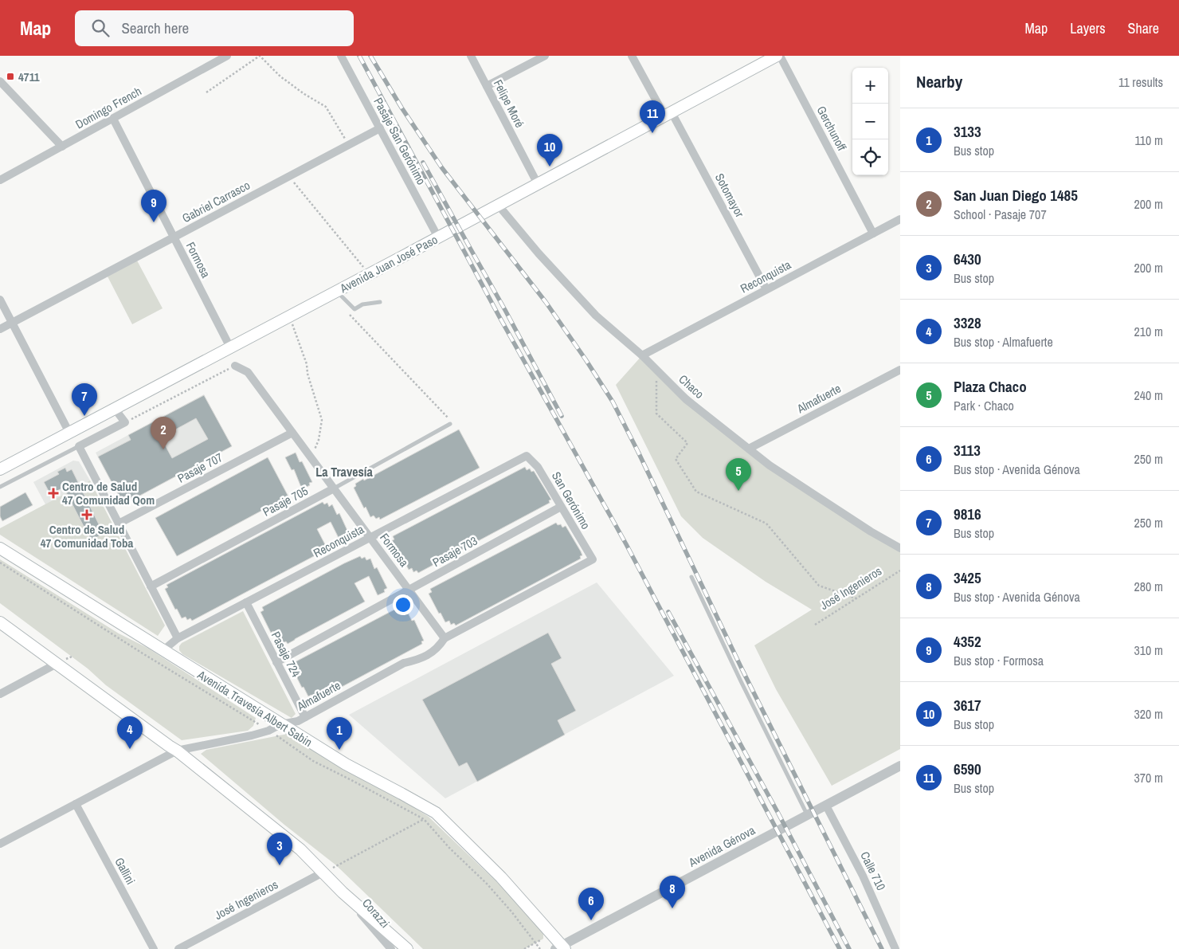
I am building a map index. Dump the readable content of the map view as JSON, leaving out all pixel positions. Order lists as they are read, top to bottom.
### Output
{
  "streets": {
    "main road": ["Avenida Juan José Paso", "Avenida Travesía Albert Sabin"],
    "street": [
      "Felipe Moré",
      "Domingo French",
      "Gerchunoff",
      "Pasaje San Gerónimo",
      "Sotomayor",
      "Gabriel Carrasco",
      "Formosa",
      "Reconquista",
      "Chaco",
      "Almafuerte",
      "Pasaje 707",
      "San Gerónimo",
      "Pasaje 705",
      "Pasaje 703",
      "José Ingenieros",
      "Pasaje 724",
      "Avenida Génova",
      "Gallini",
      "Calle 710",
      "Corazzi"
    ]
  },
  "crossings": [
    ["Felipe Moré", "Avenida Juan José Paso"],
    ["Domingo French", "Formosa"],
    ["Gerchunoff", "Reconquista"],
    ["Pasaje San Gerónimo", "Gabriel Carrasco"],
    ["Pasaje San Gerónimo", "Avenida Juan José Paso"],
    ["Sotomayor", "Avenida Juan José Paso"],
    ["Sotomayor", "Reconquista"],
    ["Gabriel Carrasco", "Formosa"],
    ["Formosa", "Avenida Juan José Paso"],
    ["Formosa", "Reconquista"],
    ["Formosa", "Almafuerte"],
    ["Formosa", "Pasaje 707"],
    ["Formosa", "Pasaje 705"],
    ["Formosa", "Pasaje 703"],
    ["Avenida Juan José Paso", "Chaco"],
    ["Reconquista", "Chaco"],
    ["Reconquista", "San Gerónimo"],
    ["Reconquista", "Pasaje 724"],
    ["Reconquista", "Avenida Travesía Albert Sabin"],
    ["Chaco", "Almafuerte"],
    ["Almafuerte", "San Gerónimo"],
    ["Almafuerte", "Pasaje 724"],
    ["Almafuerte", "Avenida Travesía Albert Sabin"],
    ["Almafuerte", "Gallini"],
    ["San Gerónimo", "Pasaje 703"],
    ["Pasaje 703", "Pasaje 724"],
    ["Avenida Travesía Albert Sabin", "Avenida Génova"],
    ["Avenida Génova", "Calle 710"]
  ],
  "districts": ["La Travesía"],
  "places": {
    "transit": ["4711"],
    "health": ["Centro de Salud 47 Comunidad Qom", "Centro de Salud 47 Comunidad Toba"]
  },
  "page": {
    "header": "Map",
    "search": "Search here",
    "nav": ["Map", "Layers", "Share"],
    "heading": ["Nearby", "11 results"],
    "map_buttons": ["+", "−"],
    "pins": [
      "11",
      "10",
      "9",
      "7",
      "2",
      "5",
      "4",
      "1",
      "3",
      "8",
      "6"
    ],
    "list": [
      {
        "mark": "1",
        "name": "3133",
        "note": "Bus stop",
        "value": "110 m"
      },
      {
        "mark": "2",
        "name": "San Juan Diego 1485",
        "note": "School · Pasaje 707",
        "value": "200 m"
      },
      {
        "mark": "3",
        "name": "6430",
        "note": "Bus stop",
        "value": "200 m"
      },
      {
        "mark": "4",
        "name": "3328",
        "note": "Bus stop · Almafuerte",
        "value": "210 m"
      },
      {
        "mark": "5",
        "name": "Plaza Chaco",
        "note": "Park · Chaco",
        "value": "240 m"
      },
      {
        "mark": "6",
        "name": "3113",
        "note": "Bus stop · Avenida Génova",
        "value": "250 m"
      },
      {
        "mark": "7",
        "name": "9816",
        "note": "Bus stop",
        "value": "250 m"
      },
      {
        "mark": "8",
        "name": "3425",
        "note": "Bus stop · Avenida Génova",
        "value": "280 m"
      },
      {
        "mark": "9",
        "name": "4352",
        "note": "Bus stop · Formosa",
        "value": "310 m"
      },
      {
        "mark": "10",
        "name": "3617",
        "note": "Bus stop",
        "value": "320 m"
      },
      {
        "mark": "11",
        "name": "6590",
        "note": "Bus stop",
        "value": "370 m"
      }
    ]
  }
}
